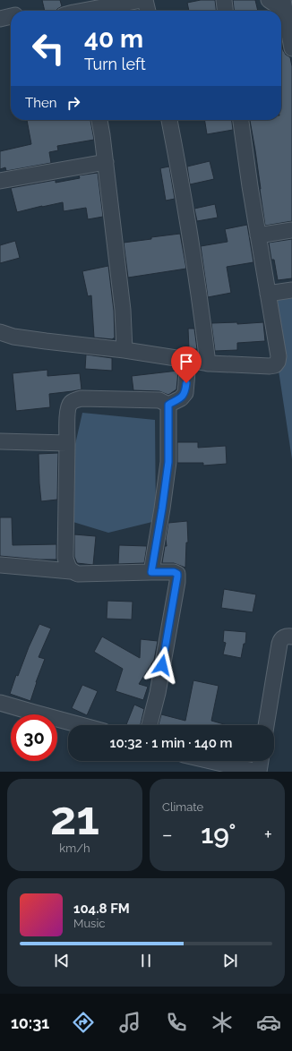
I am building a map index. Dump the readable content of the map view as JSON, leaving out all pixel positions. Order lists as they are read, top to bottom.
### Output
{
  "page": {
    "turn": ["40 m", "Turn left"],
    "then": "Then",
    "limit": "30",
    "trip": "10:32 · 1 min · 140 m",
    "tile": [
      ["21", "km/h"],
      "Climate"
    ],
    "heat": ["−", "19°", "+"],
    "song": ["104.8 FM", "Music"],
    "tabs": "10:31"
  }
}
